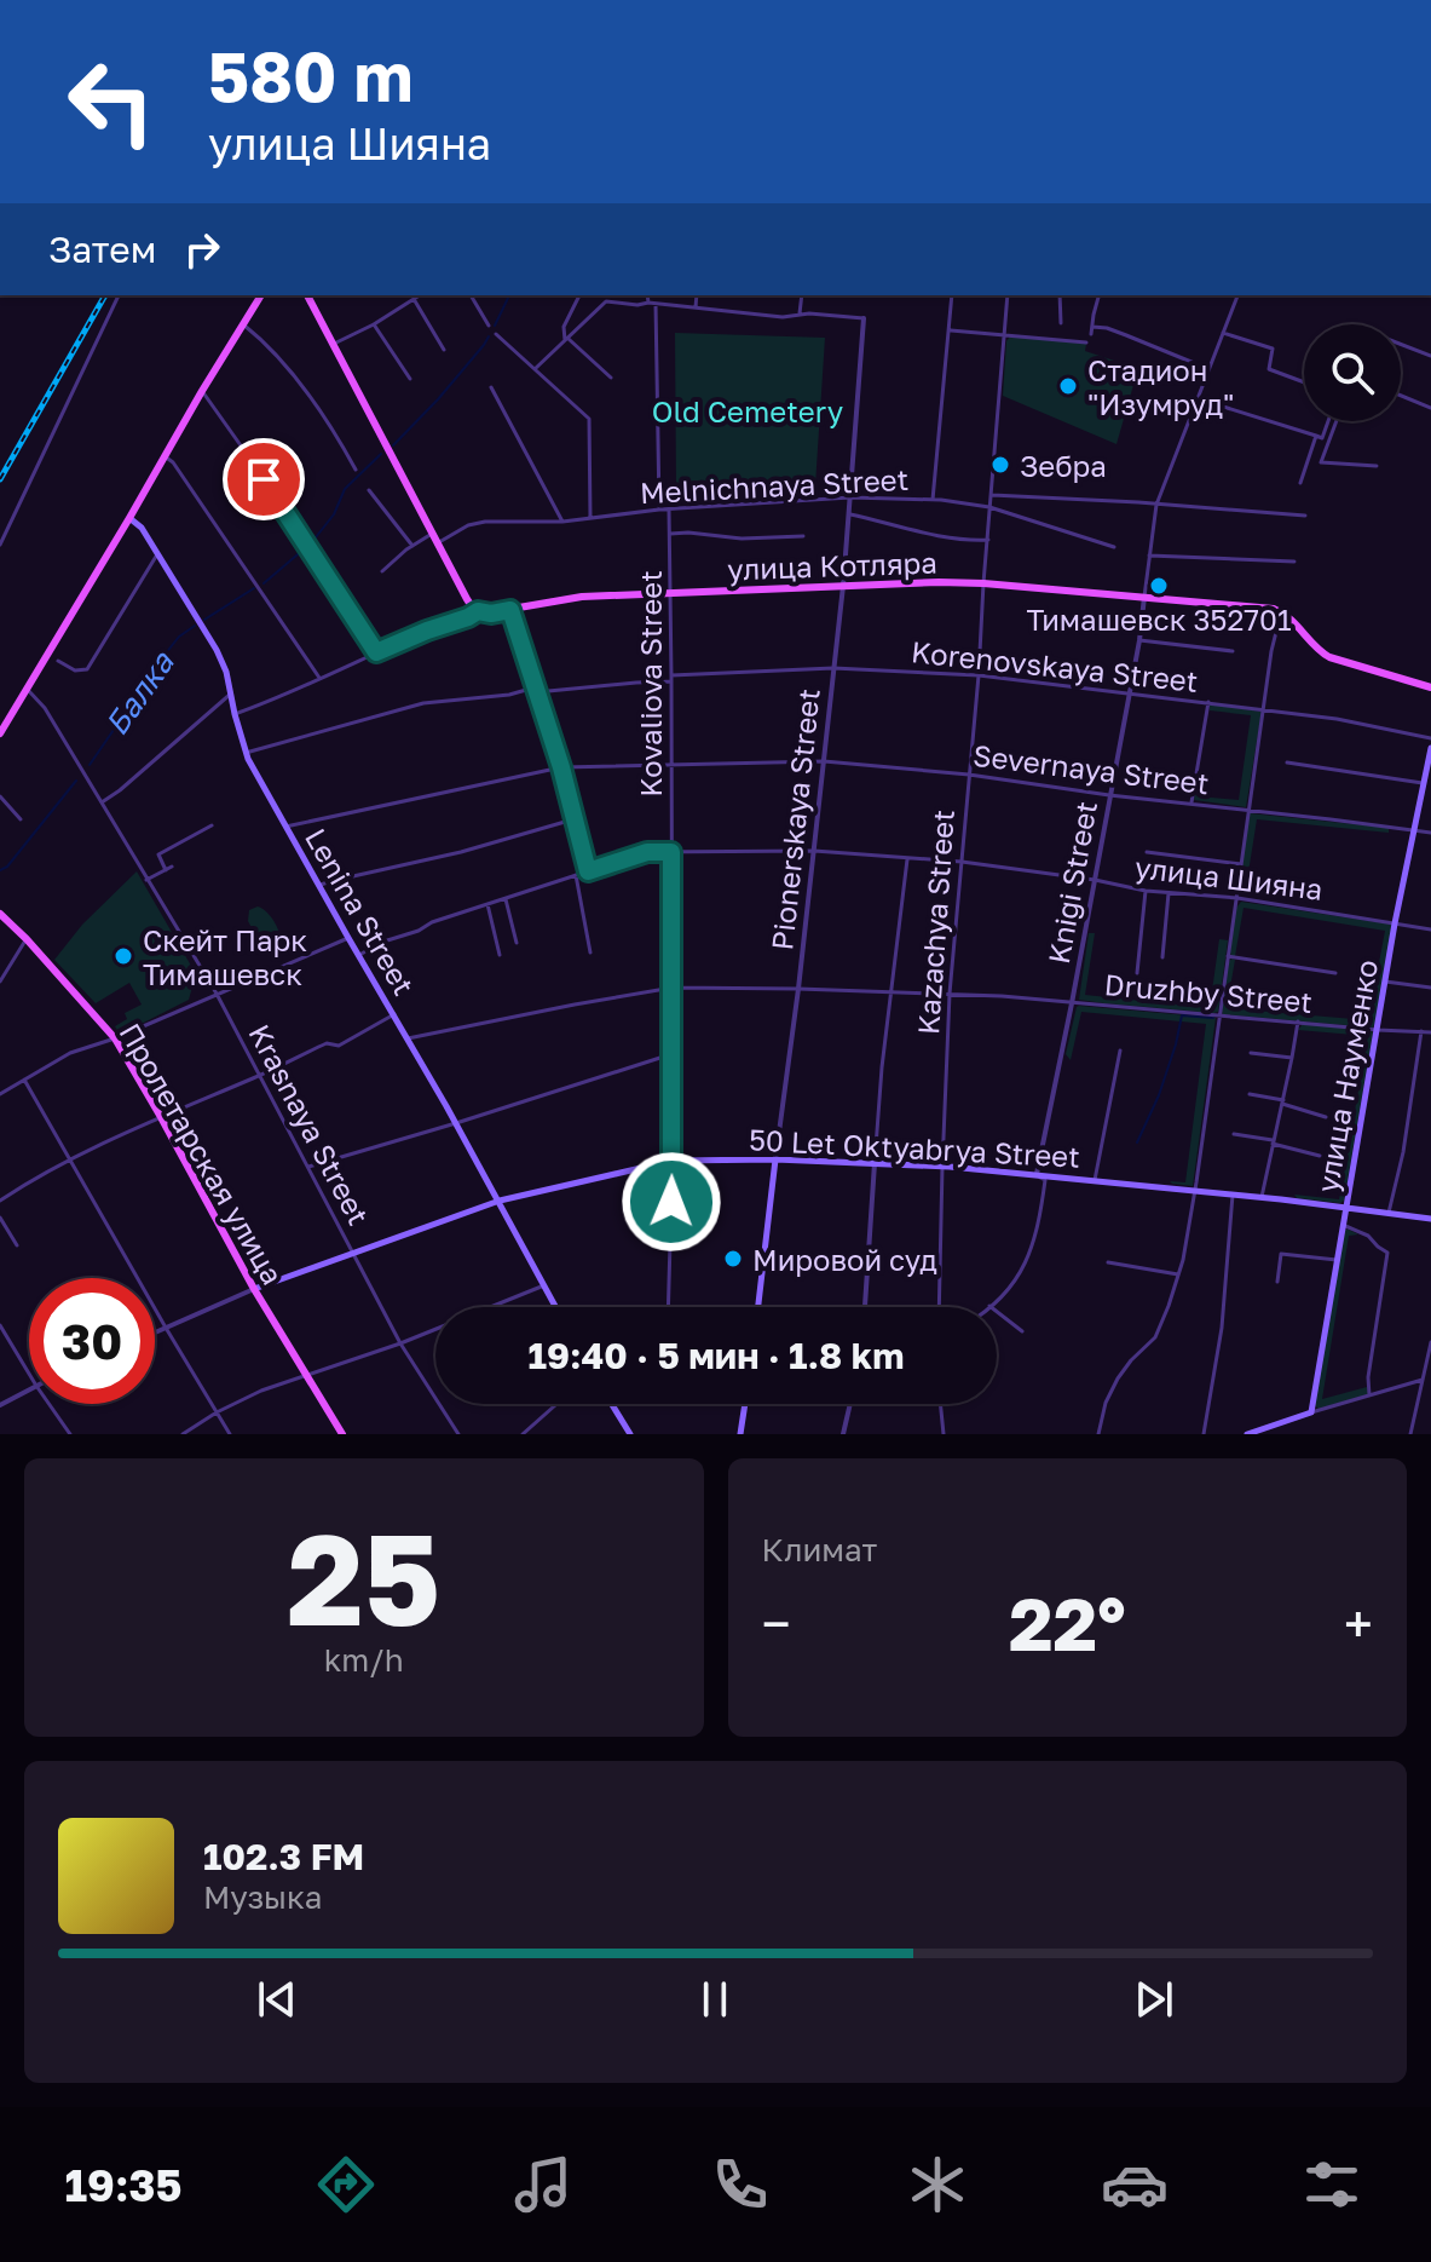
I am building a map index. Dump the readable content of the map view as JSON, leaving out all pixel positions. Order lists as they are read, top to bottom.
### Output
{
  "streets": {
    "main road": [
      "улица Котляра",
      "Pionerskaya Street",
      "Lenina Street",
      "улица Науменко",
      "50 Let Oktyabrya Street",
      "Пролетарская улица"
    ],
    "street": [
      "Melnichnaya Street",
      "Korenovskaya Street",
      "Kovaliova Street",
      "Severnaya Street",
      "улица Шияна",
      "Knigi Street",
      "Kazachya Street",
      "Druzhby Street",
      "Krasnaya Street"
    ]
  },
  "crossings": [
    ["Melnichnaya Street", "Kovaliova Street"],
    ["Melnichnaya Street", "Pionerskaya Street"],
    ["Melnichnaya Street", "Kazachya Street"],
    ["улица Котляра", "Kovaliova Street"],
    ["улица Котляра", "Pionerskaya Street"],
    ["улица Котляра", "Knigi Street"],
    ["улица Котляра", "Lenina Street"],
    ["улица Котляра", "Kazachya Street"],
    ["Korenovskaya Street", "Kovaliova Street"],
    ["Korenovskaya Street", "Pionerskaya Street"],
    ["Korenovskaya Street", "Knigi Street"],
    ["Korenovskaya Street", "Kazachya Street"],
    ["Kovaliova Street", "Severnaya Street"],
    ["Kovaliova Street", "улица Шияна"],
    ["Kovaliova Street", "Druzhby Street"],
    ["Kovaliova Street", "50 Let Oktyabrya Street"],
    ["Severnaya Street", "Pionerskaya Street"],
    ["Severnaya Street", "Knigi Street"],
    ["Severnaya Street", "Lenina Street"],
    ["Severnaya Street", "Kazachya Street"],
    ["Severnaya Street", "улица Науменко"],
    ["Pionerskaya Street", "улица Шияна"],
    ["Pionerskaya Street", "Druzhby Street"],
    ["Pionerskaya Street", "50 Let Oktyabrya Street"],
    ["улица Шияна", "Knigi Street"],
    ["улица Шияна", "Lenina Street"],
    ["улица Шияна", "Kazachya Street"],
    ["улица Шияна", "улица Науменко"],
    ["Knigi Street", "Druzhby Street"],
    ["Knigi Street", "50 Let Oktyabrya Street"],
    ["Lenina Street", "Druzhby Street"],
    ["Lenina Street", "50 Let Oktyabrya Street"],
    ["Kazachya Street", "Druzhby Street"],
    ["Kazachya Street", "50 Let Oktyabrya Street"],
    ["Druzhby Street", "улица Науменко"],
    ["улица Науменко", "50 Let Oktyabrya Street"],
    ["Krasnaya Street", "50 Let Oktyabrya Street"],
    ["50 Let Oktyabrya Street", "Пролетарская улица"]
  ],
  "water": ["Балка"],
  "parks": ["Old Cemetery"],
  "places": [
    "Стадион \"Изумруд\"",
    "Зебра",
    "Тимашевск 352701",
    "Скейт Парк Тимашевск",
    "Мировой суд"
  ],
  "page": {
    "turn": ["580 m", "улица Шияна"],
    "then": "Затем",
    "limit": "30",
    "trip": "19:40 · 5 мин · 1.8 km",
    "tile": [
      ["25", "km/h"],
      "Климат"
    ],
    "heat": ["−", "22°", "+"],
    "song": ["102.3 FM", "Музыка"],
    "tabs": "19:35"
  }
}
